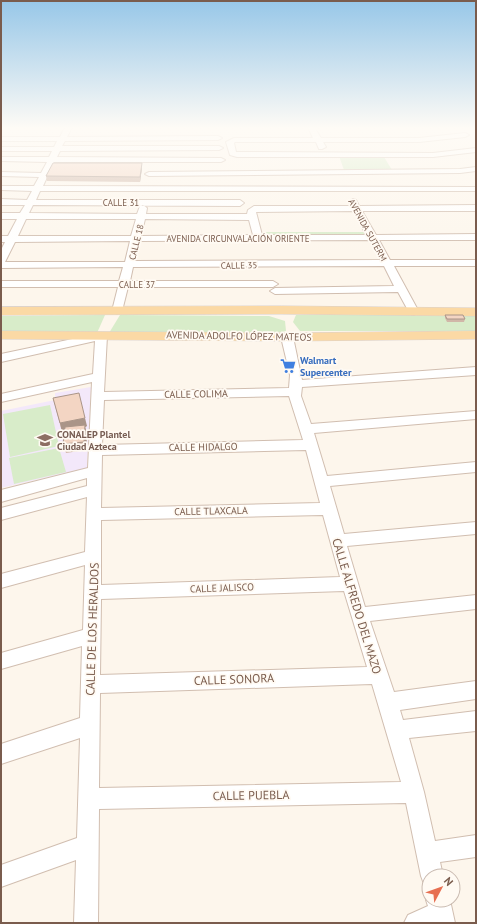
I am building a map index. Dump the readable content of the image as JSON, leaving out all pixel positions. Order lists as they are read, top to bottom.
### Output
{
  "streets": {
    "main road": ["AVENIDA ADOLFO LÓPEZ MATEOS"],
    "street": [
      "CALLE 31",
      "AVENIDA SUTERM",
      "AVENIDA CIRCUNVALACIÓN ORIENTE",
      "CALLE 18",
      "CALLE 35",
      "CALLE 37",
      "CALLE COLIMA",
      "CALLE HIDALGO",
      "CALLE TLAXCALA",
      "CALLE JALISCO",
      "CALLE ALFREDO DEL MAZO",
      "CALLE DE LOS HERALDOS",
      "CALLE SONORA",
      "CALLE PUEBLA"
    ]
  },
  "crossings": [
    ["CALLE 31", "CALLE 18"],
    ["AVENIDA SUTERM", "AVENIDA CIRCUNVALACIÓN ORIENTE"],
    ["AVENIDA SUTERM", "CALLE 35"],
    ["AVENIDA SUTERM", "CALLE 37"],
    ["AVENIDA CIRCUNVALACIÓN ORIENTE", "CALLE 18"],
    ["CALLE 18", "CALLE 35"],
    ["CALLE 18", "CALLE 37"],
    ["AVENIDA ADOLFO LÓPEZ MATEOS", "CALLE ALFREDO DEL MAZO"],
    ["AVENIDA ADOLFO LÓPEZ MATEOS", "CALLE DE LOS HERALDOS"],
    ["CALLE COLIMA", "CALLE ALFREDO DEL MAZO"],
    ["CALLE COLIMA", "CALLE DE LOS HERALDOS"],
    ["CALLE HIDALGO", "CALLE ALFREDO DEL MAZO"],
    ["CALLE HIDALGO", "CALLE DE LOS HERALDOS"],
    ["CALLE TLAXCALA", "CALLE ALFREDO DEL MAZO"],
    ["CALLE TLAXCALA", "CALLE DE LOS HERALDOS"],
    ["CALLE JALISCO", "CALLE ALFREDO DEL MAZO"],
    ["CALLE JALISCO", "CALLE DE LOS HERALDOS"],
    ["CALLE ALFREDO DEL MAZO", "CALLE SONORA"],
    ["CALLE ALFREDO DEL MAZO", "CALLE PUEBLA"],
    ["CALLE DE LOS HERALDOS", "CALLE SONORA"],
    ["CALLE DE LOS HERALDOS", "CALLE PUEBLA"]
  ],
  "places": {
    "supermarket": ["Walmart Supercenter"],
    "school or university": ["CONALEP Plantel Ciudad Azteca"]
  },
  "north": "top right"
}
